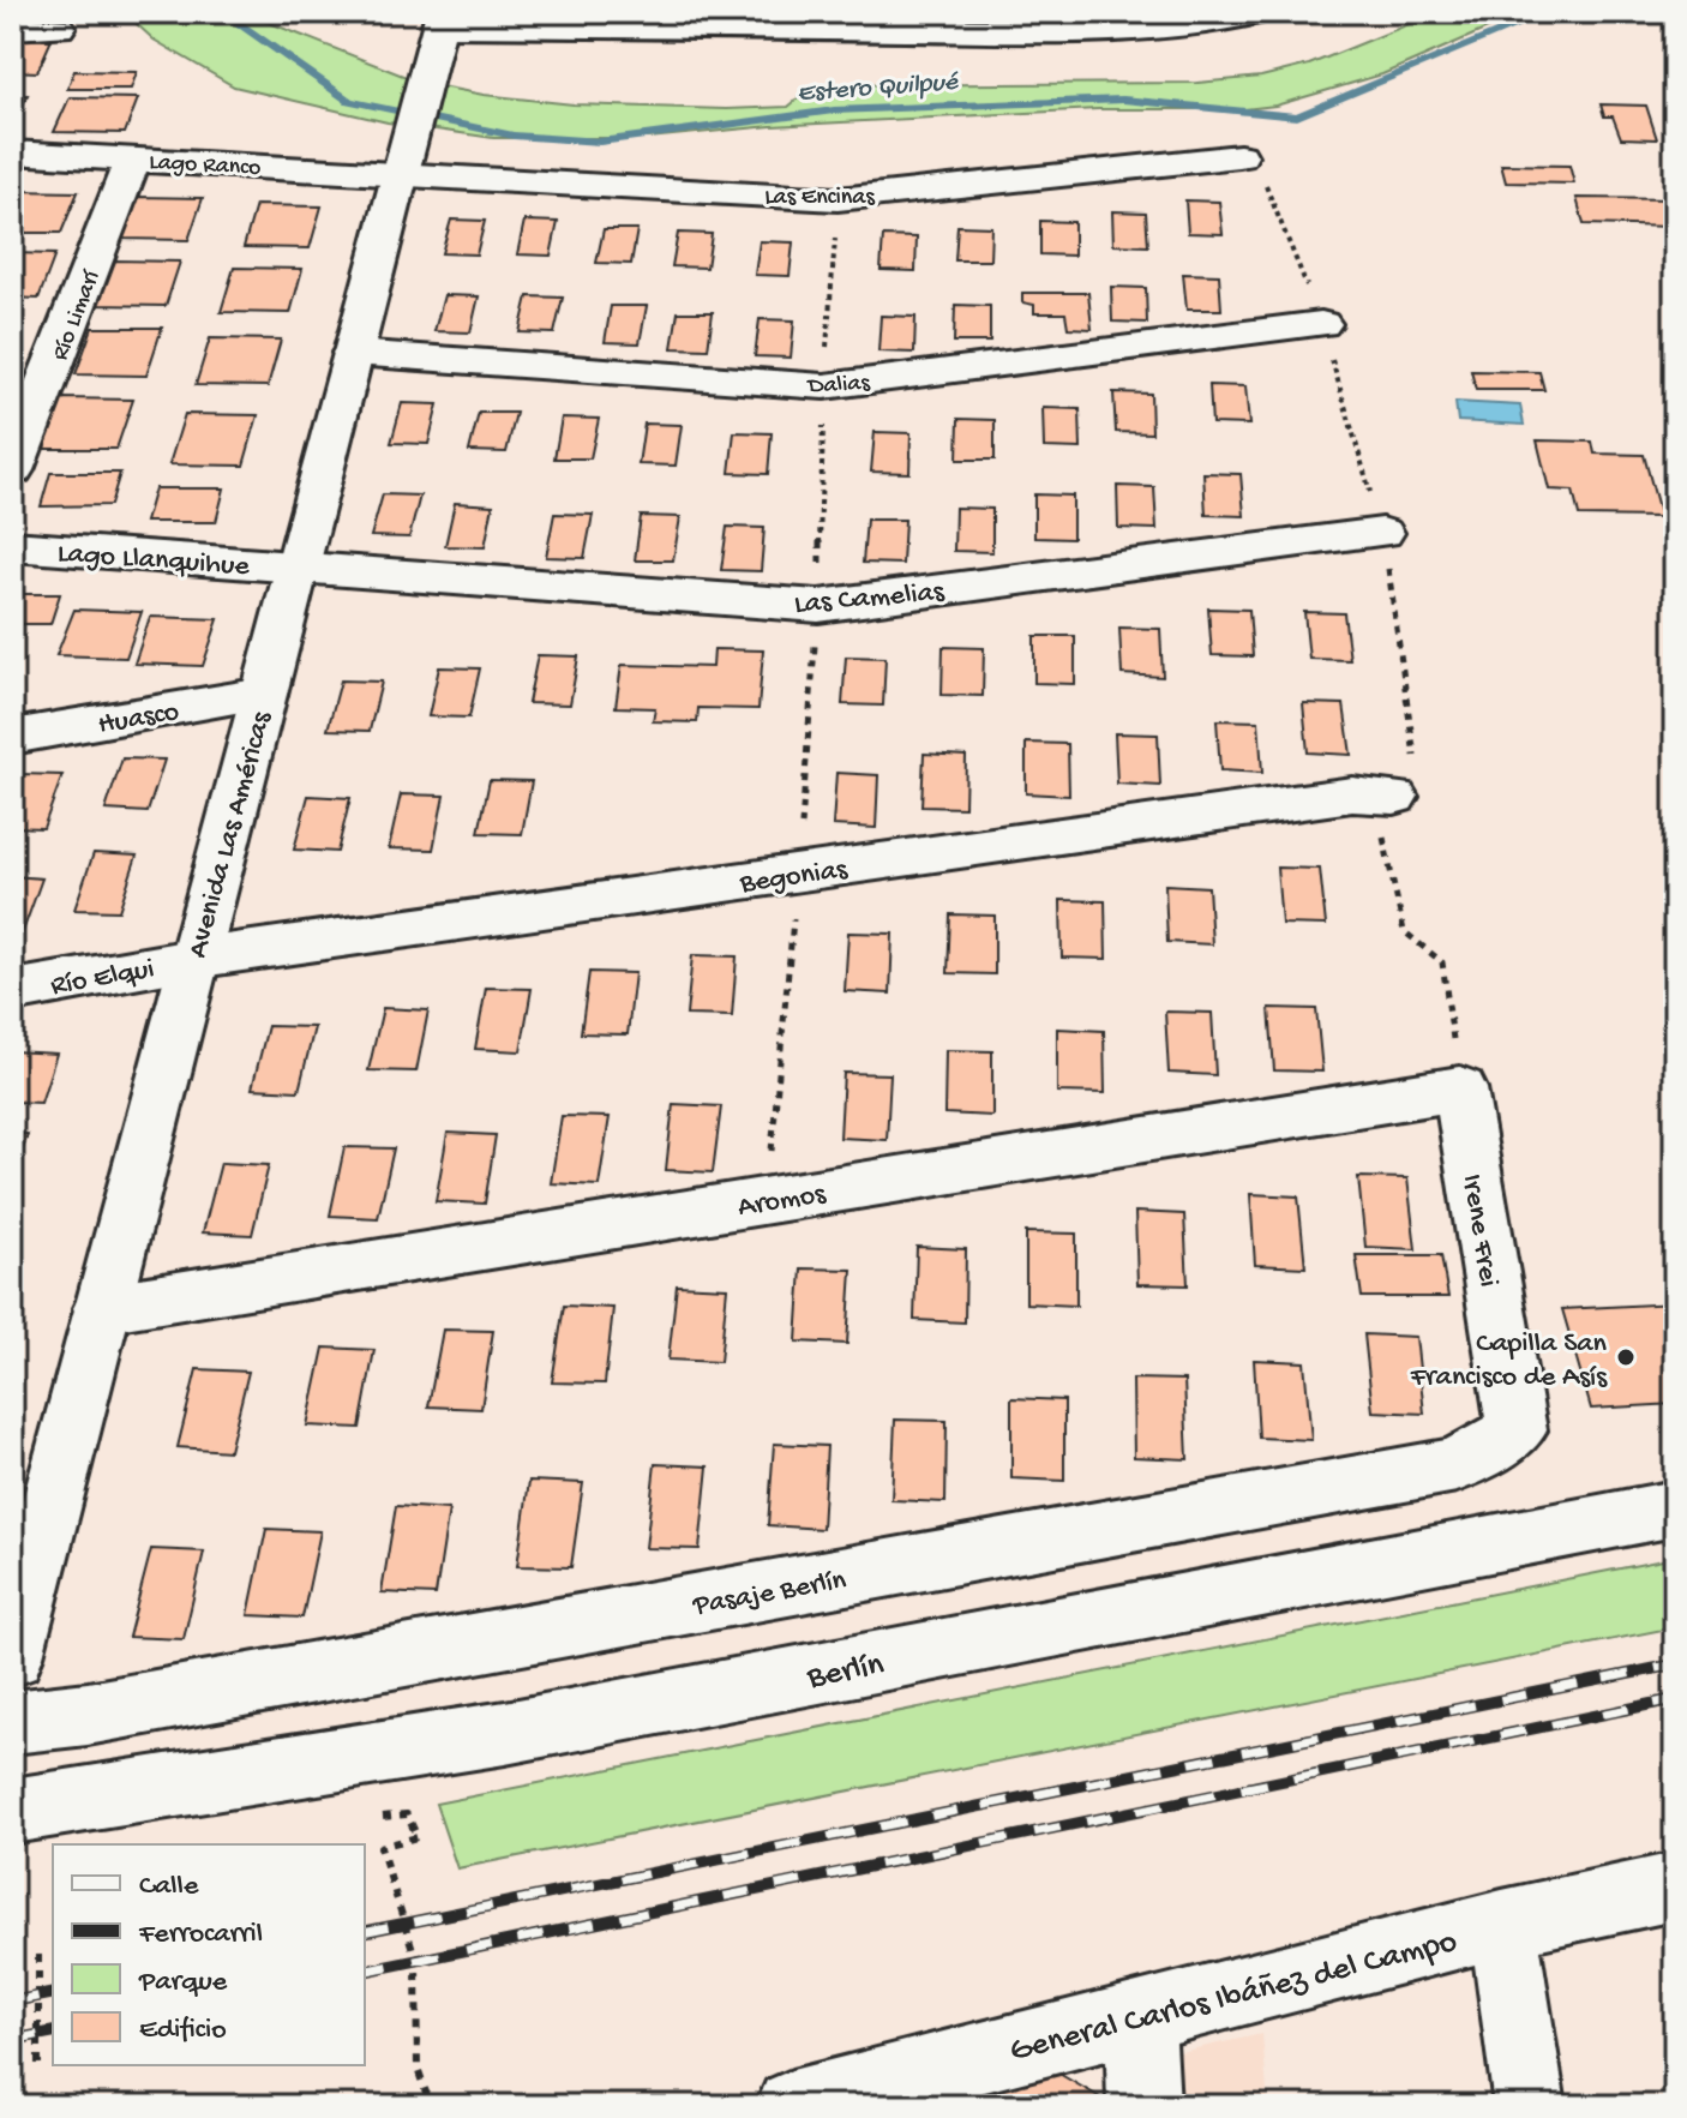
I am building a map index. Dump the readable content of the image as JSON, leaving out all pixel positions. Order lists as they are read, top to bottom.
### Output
{
  "streets": {
    "street": [
      "Lago Ranco",
      "Las Encinas",
      "Río Limarí",
      "Dalias",
      "Lago Llanquihue",
      "Las Camelias",
      "Huasco",
      "Avenida Las Américas",
      "Begonias",
      "Río Elqui",
      "Aromos",
      "Irene Frei",
      "Pasaje Berlín",
      "Berlín",
      "General Carlos Ibáñez del Campo"
    ]
  },
  "crossings": [
    ["Lago Ranco", "Las Encinas"],
    ["Lago Ranco", "Río Limarí"],
    ["Lago Ranco", "Avenida Las Américas"],
    ["Las Encinas", "Avenida Las Américas"],
    ["Dalias", "Avenida Las Américas"],
    ["Lago Llanquihue", "Las Camelias"],
    ["Lago Llanquihue", "Avenida Las Américas"],
    ["Las Camelias", "Avenida Las Américas"],
    ["Huasco", "Avenida Las Américas"],
    ["Avenida Las Américas", "Begonias"],
    ["Avenida Las Américas", "Río Elqui"],
    ["Avenida Las Américas", "Aromos"],
    ["Begonias", "Río Elqui"],
    ["Aromos", "Irene Frei"],
    ["Irene Frei", "Pasaje Berlín"]
  ],
  "water": ["Estero Quilpué"],
  "places": ["Capilla San Francisco de Asís"],
  "legend": [
    "Calle",
    "Ferrocarril",
    "Parque",
    "Edificio"
  ]
}
